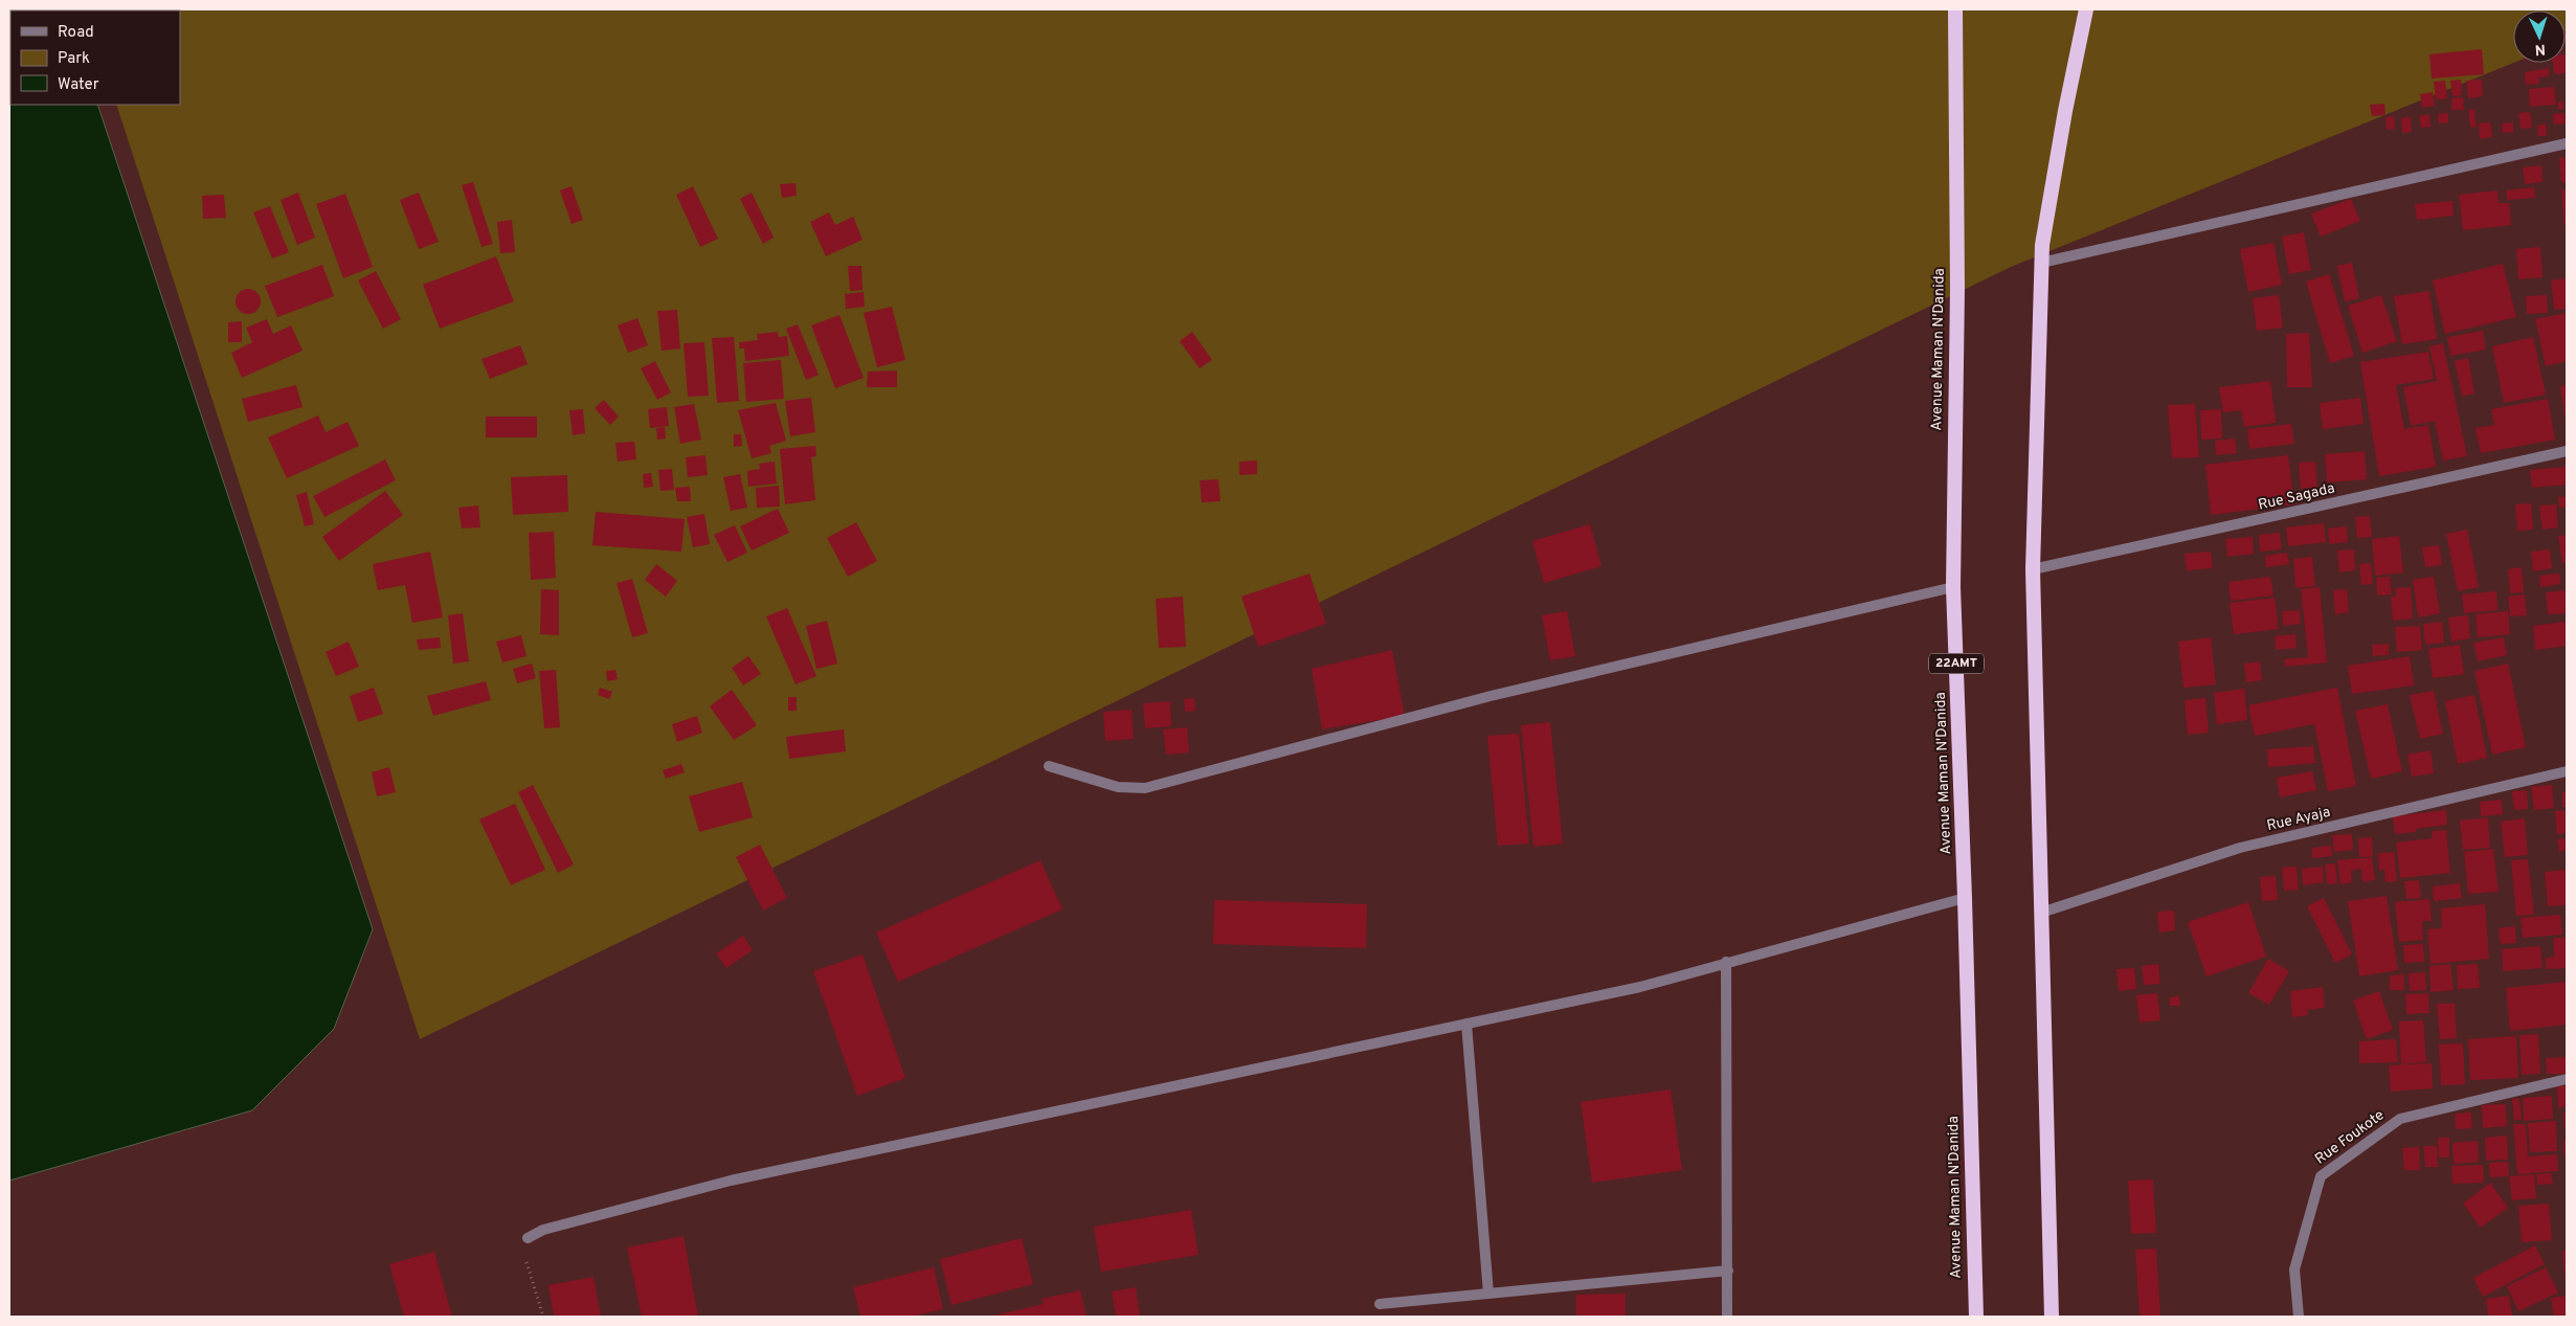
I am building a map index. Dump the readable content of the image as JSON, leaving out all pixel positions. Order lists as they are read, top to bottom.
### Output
{
  "streets": {
    "highway": ["Avenue Maman N'Danida", "22AMT"],
    "street": ["Rue Sagada", "Rue Ayaja", "Rue Foukote"]
  },
  "legend": ["Road", "Park", "Water"],
  "north": "bottom"
}
